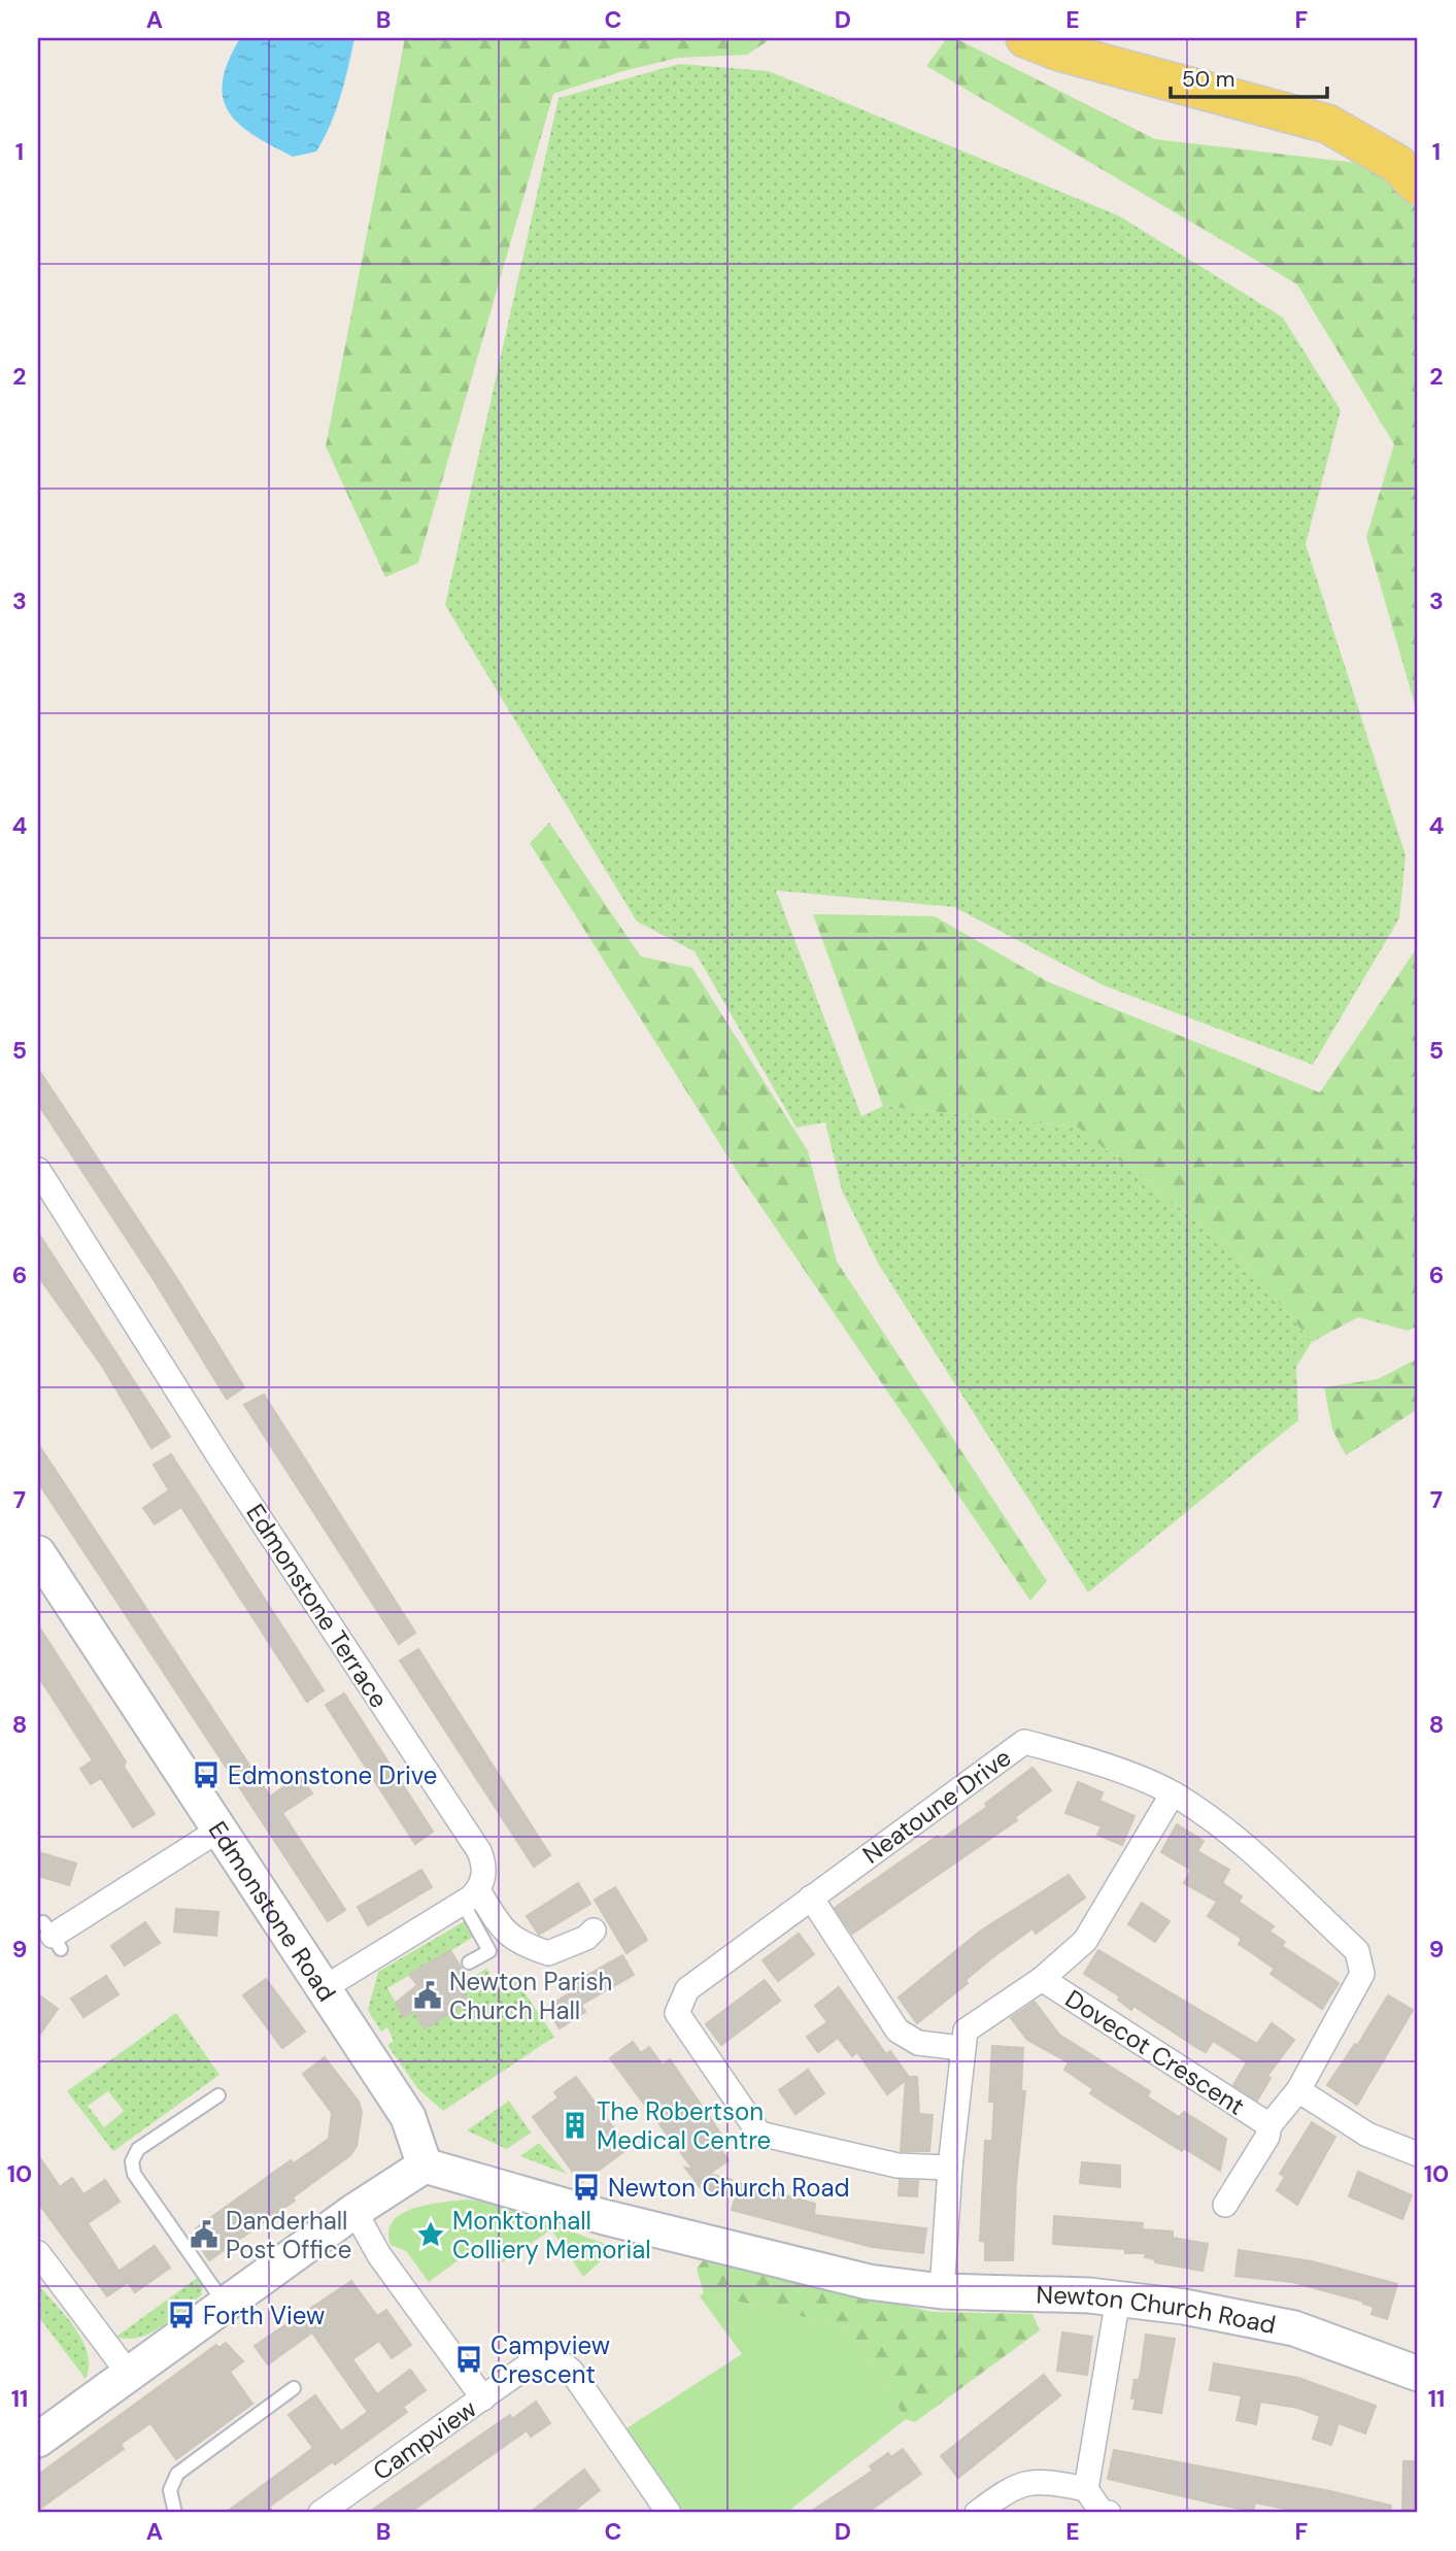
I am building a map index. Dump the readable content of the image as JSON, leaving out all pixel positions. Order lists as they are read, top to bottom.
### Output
{
  "streets": {
    "street": [
      "Edmonstone Terrace",
      "Neatoune Drive",
      "Edmonstone Road",
      "Dovecot Crescent",
      "Newton Church Road",
      "Campview"
    ]
  },
  "crossings": [
    ["Neatoune Drive", "Dovecot Crescent"],
    ["Edmonstone Road", "Newton Church Road"]
  ],
  "places": {
    "bus stop": [
      "Edmonstone Drive",
      "Newton Church Road",
      "Forth View",
      "Campview Crescent"
    ],
    "public building": ["Newton Parish Church Hall", "Danderhall Post Office"],
    "building": ["The Robertson Medical Centre"],
    "place": ["Monktonhall Colliery Memorial"]
  },
  "scale_bar": "50 m",
  "grid": {
    "columns": [
      "A",
      "B",
      "C",
      "D",
      "E",
      "F"
    ],
    "rows": [
      "1",
      "2",
      "3",
      "4",
      "5",
      "6",
      "7",
      "8",
      "9",
      "10",
      "11"
    ]
  }
}
